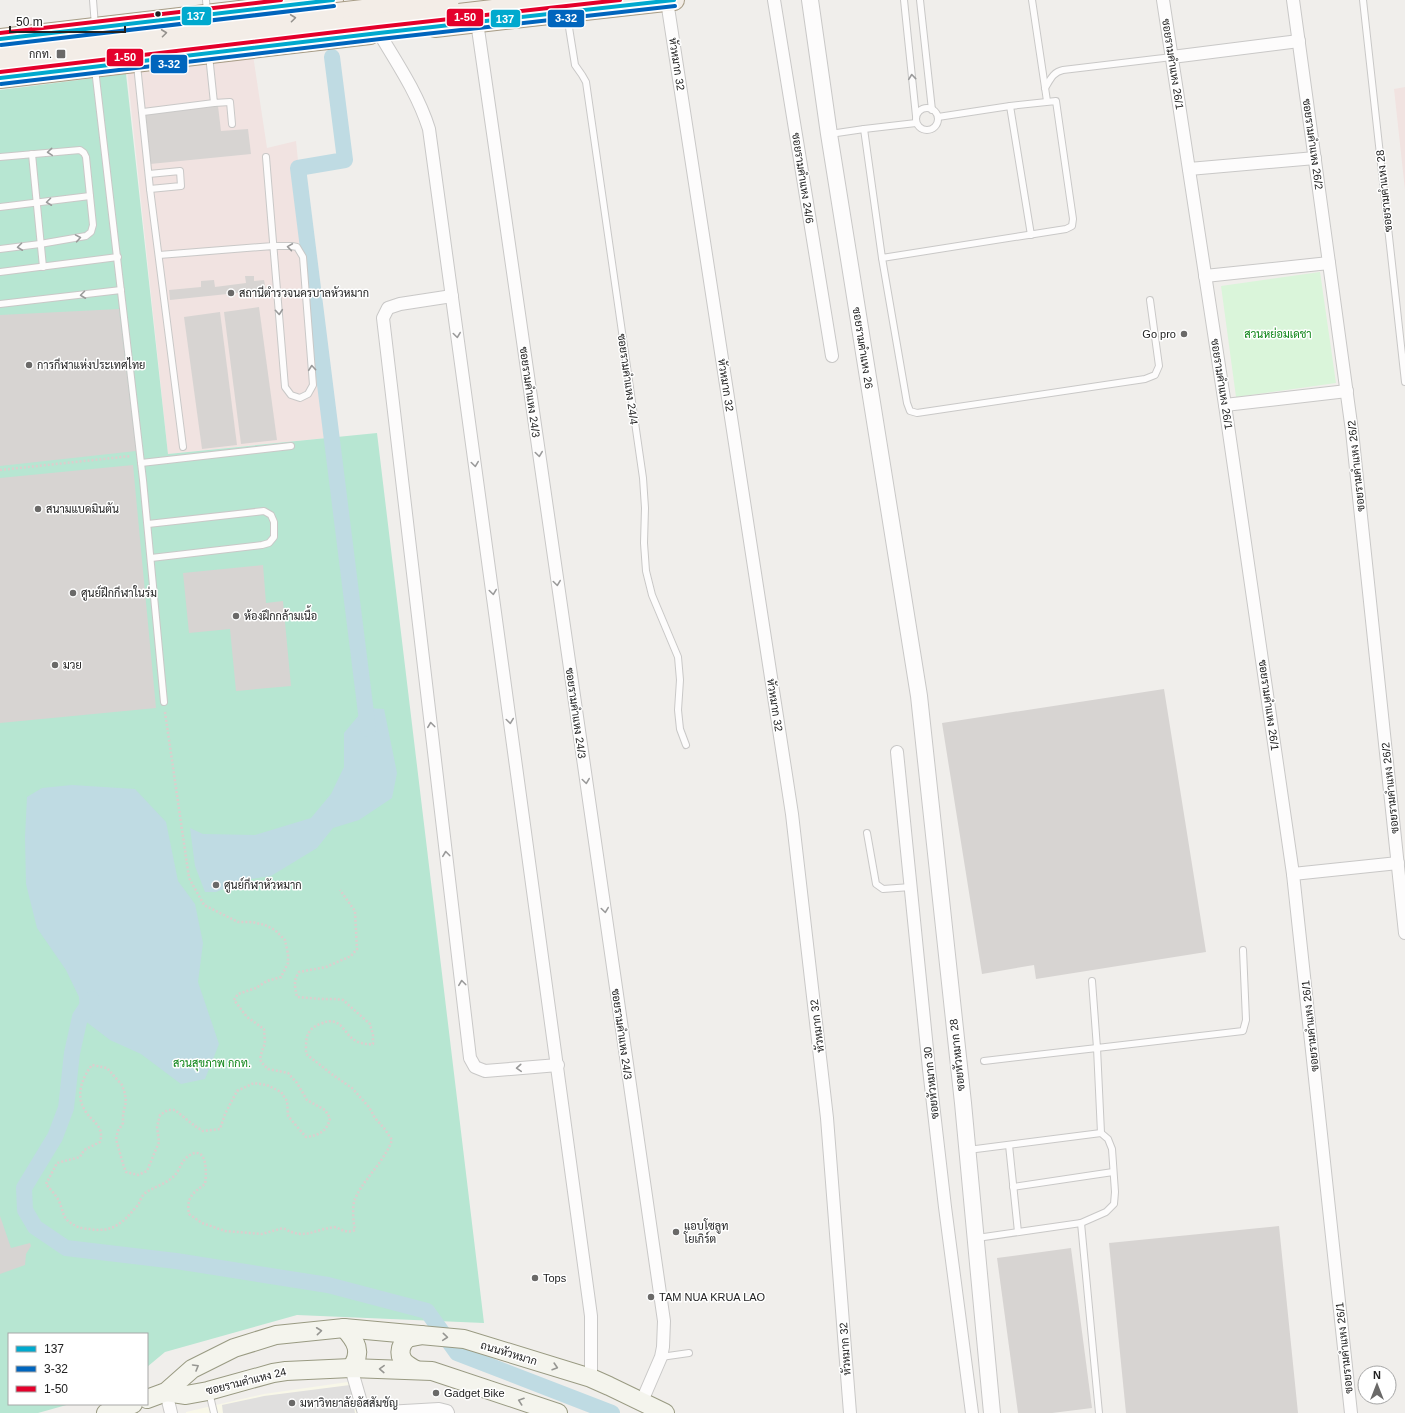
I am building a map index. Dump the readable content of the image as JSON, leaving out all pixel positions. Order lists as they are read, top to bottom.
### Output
{
  "streets": {
    "main road": ["ถนนหัวหมาก", "ซอยรามคำแหง 24"],
    "street": [
      "หัวหมาก 32",
      "ซอยรามคำแหง 26/1",
      "ซอยรามคำแหง 26/2",
      "ซอยรามคำแหง 24/6",
      "ซอยรามคำแหง 26",
      "ซอยรามคำแหง 24/3",
      "ซอยหัวหมาก 28",
      "ซอยหัวหมาก 30"
    ],
    "lane": ["ซอยรามคำแหง 28", "ซอยรามคำแหง 24/4"]
  },
  "crossings": [
    ["ซอยรามคำแหง 26", "ซอยหัวหมาก 28"],
    ["ซอยรามคำแหง 24/3", "ถนนหัวหมาก"],
    ["ถนนหัวหมาก", "ซอยรามคำแหง 24"]
  ],
  "parks": ["สวนหย่อมเดชา", "สวนสุขภาพ กกท."],
  "places": {
    "transit": ["กกท."],
    "other": [
      "สถานีตำรวจนครบาลหัวหมาก",
      "Go pro",
      "การกีฬาแห่งประเทศไทย",
      "สนามแบดมินตัน",
      "ศูนย์ฝึกกีฬาในร่ม",
      "ห้องฝึกกล้ามเนื้อ",
      "มวย",
      "ศูนย์กีฬาหัวหมาก",
      "แอบโซลูท โยเกิร์ต",
      "Tops",
      "TAM NUA KRUA LAO",
      "Gadget Bike",
      "มหาวิทยาลัยอัสสัมชัญ"
    ]
  },
  "lines": ["transit line 137", "transit line 1-50", "transit line 3-32"],
  "legend": ["137", "3-32", "1-50"],
  "scale_bar": "50 m",
  "north": "top"
}
